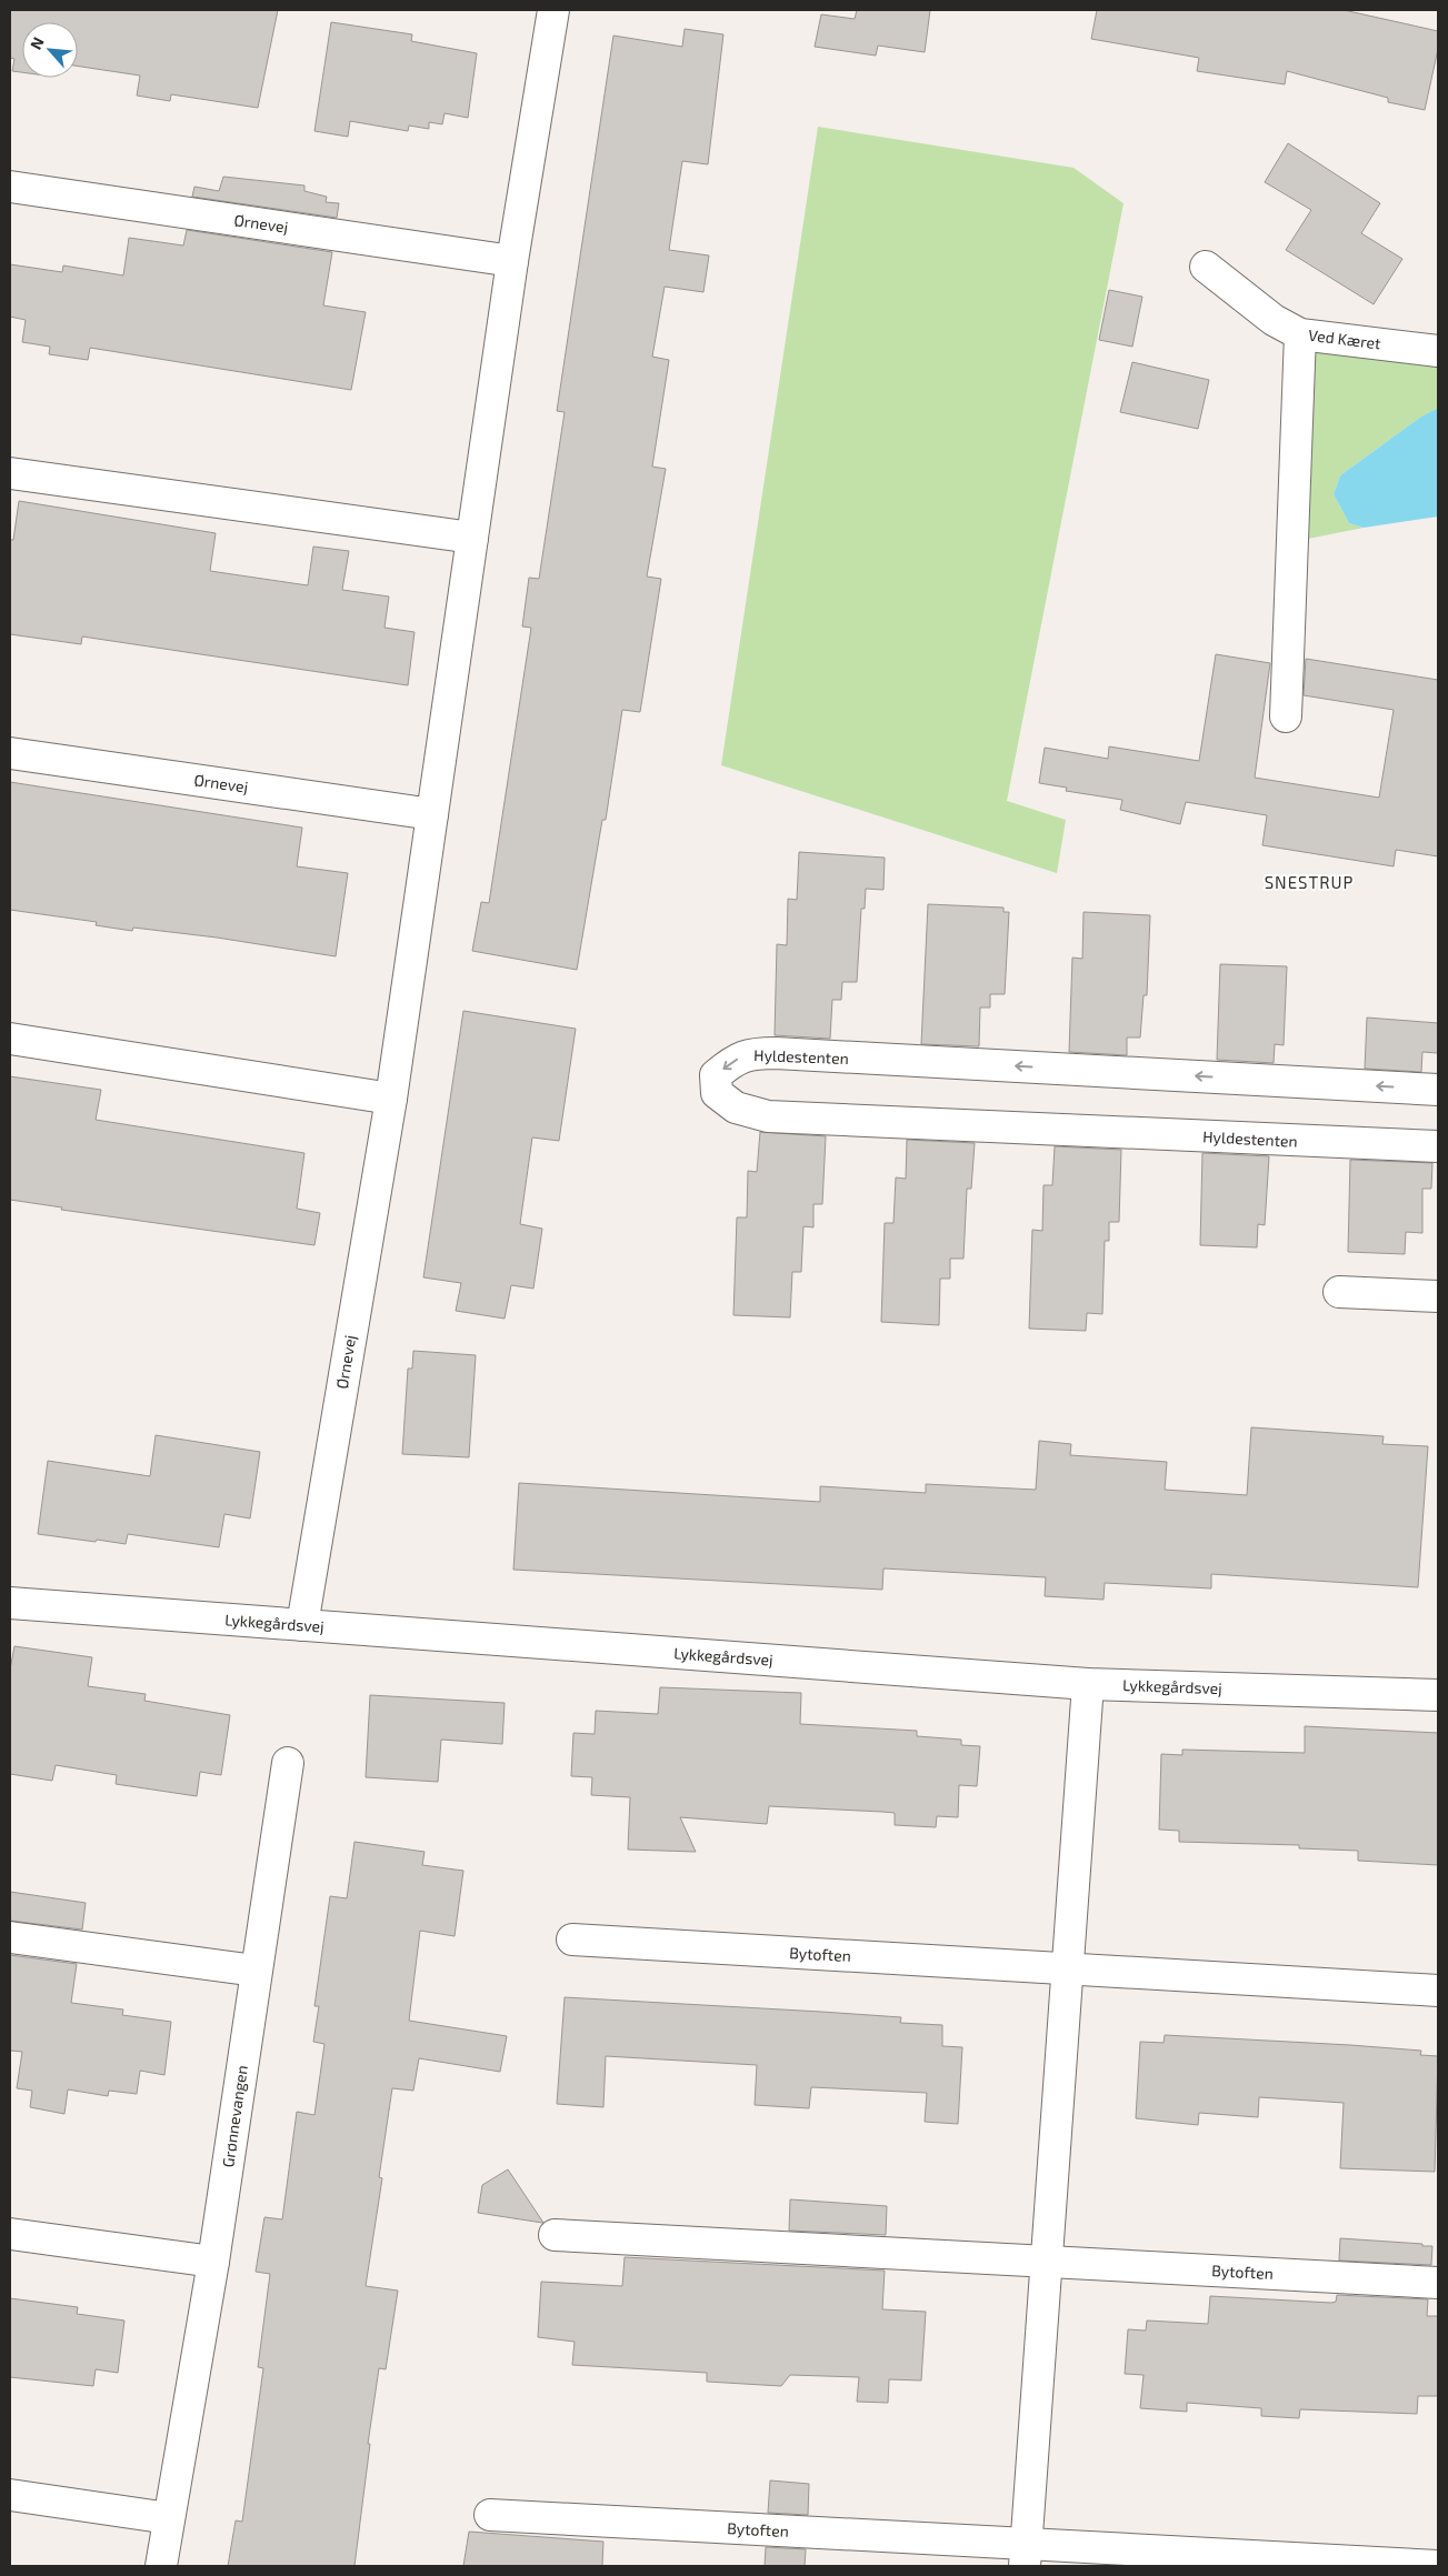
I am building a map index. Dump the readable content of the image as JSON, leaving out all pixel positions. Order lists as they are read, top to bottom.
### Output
{
  "streets": {
    "street": [
      "Ørnevej",
      "Ved Kæret",
      "Hyldestenten",
      "Lykkegårdsvej",
      "Bytoften",
      "Grønnevangen"
    ]
  },
  "crossings": [
    ["Ørnevej", "Lykkegårdsvej"]
  ],
  "districts": ["SNESTRUP"],
  "north": "top left"
}
